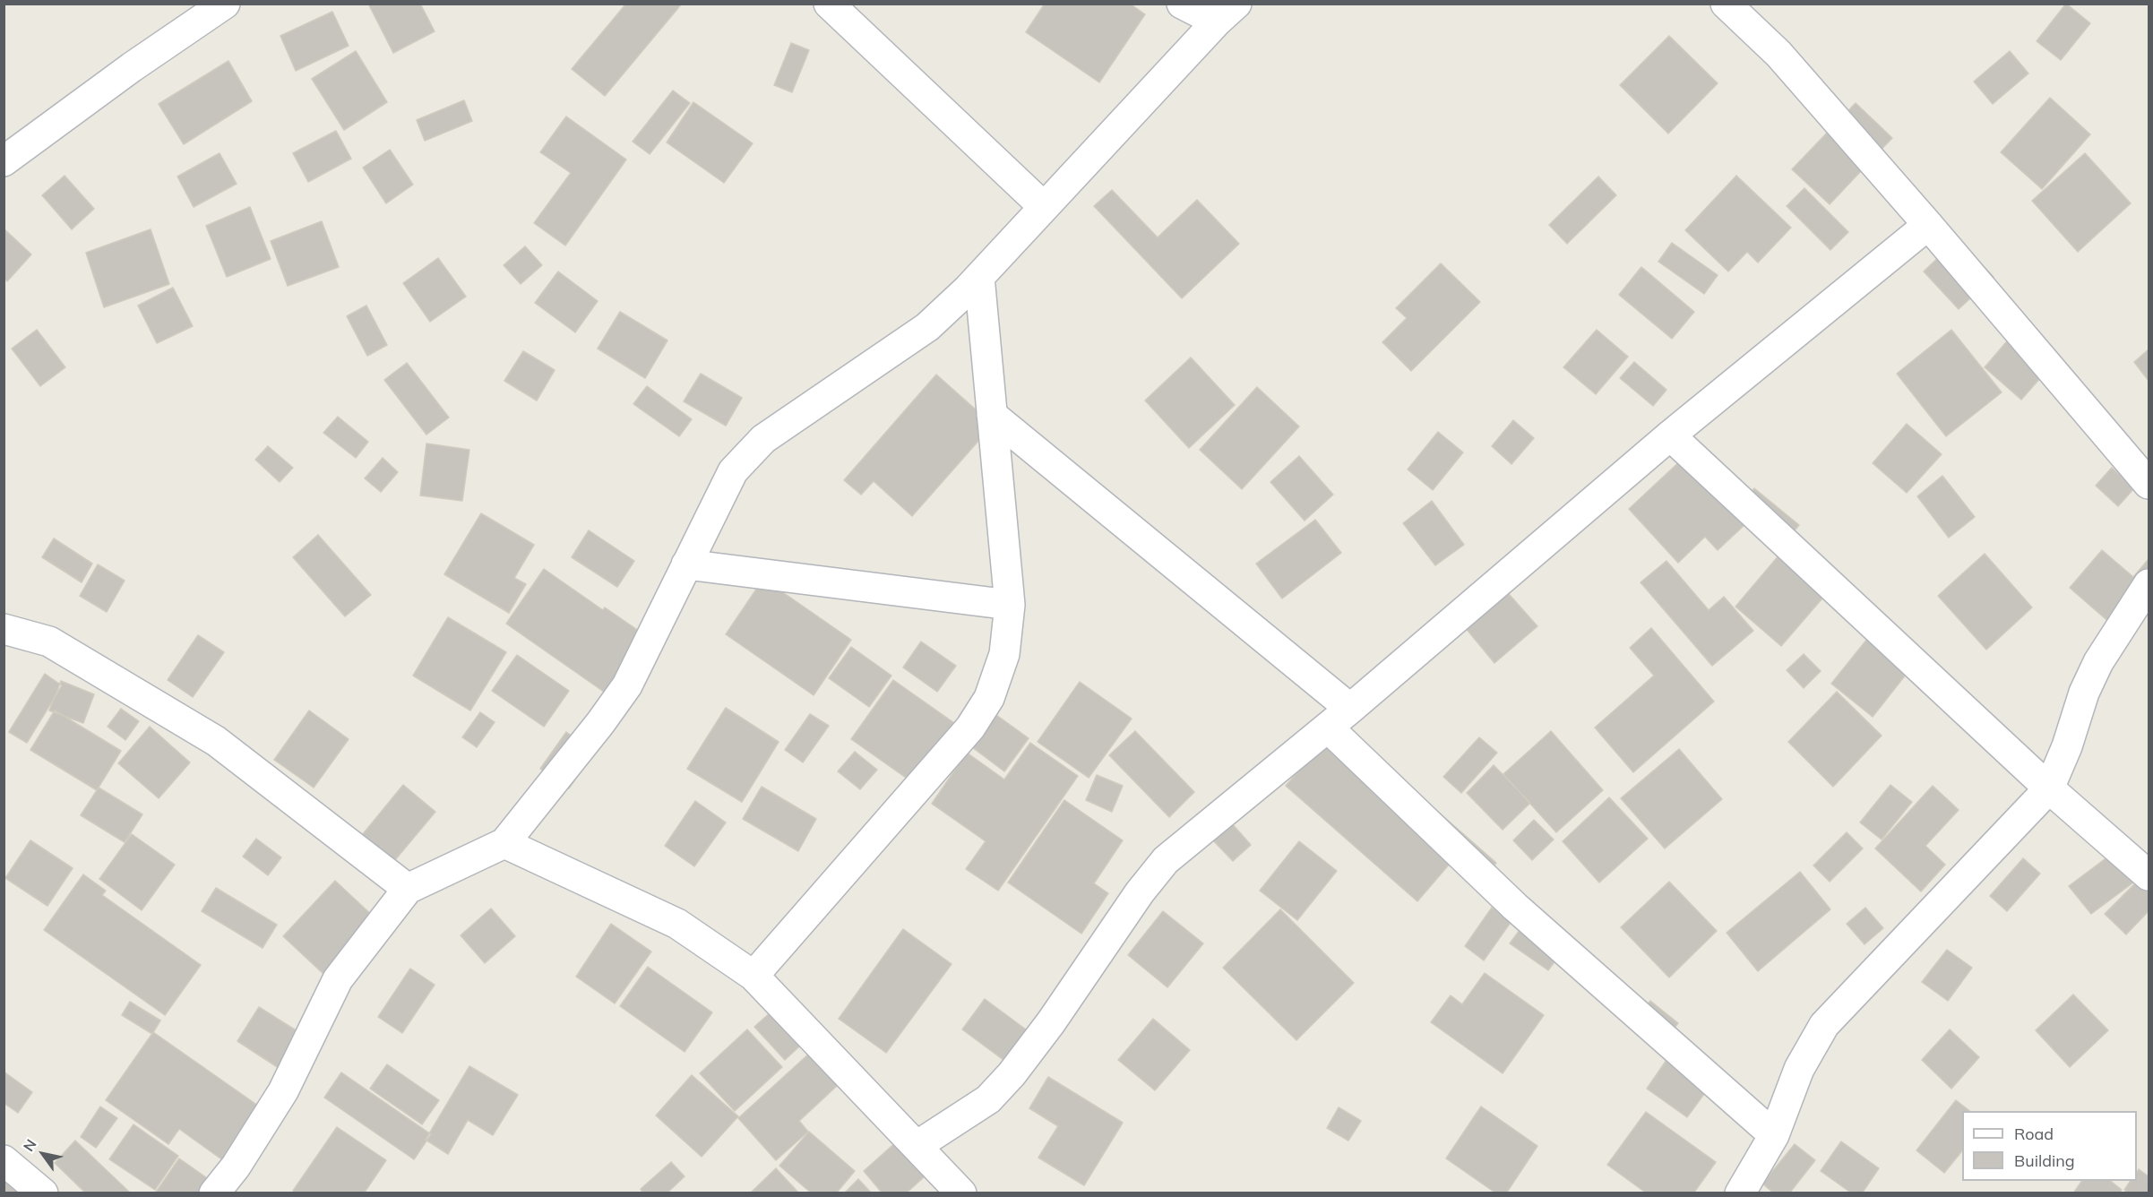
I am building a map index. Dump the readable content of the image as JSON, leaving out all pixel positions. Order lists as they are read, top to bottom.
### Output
{
  "legend": ["Road", "Building"],
  "north": "top left"
}
